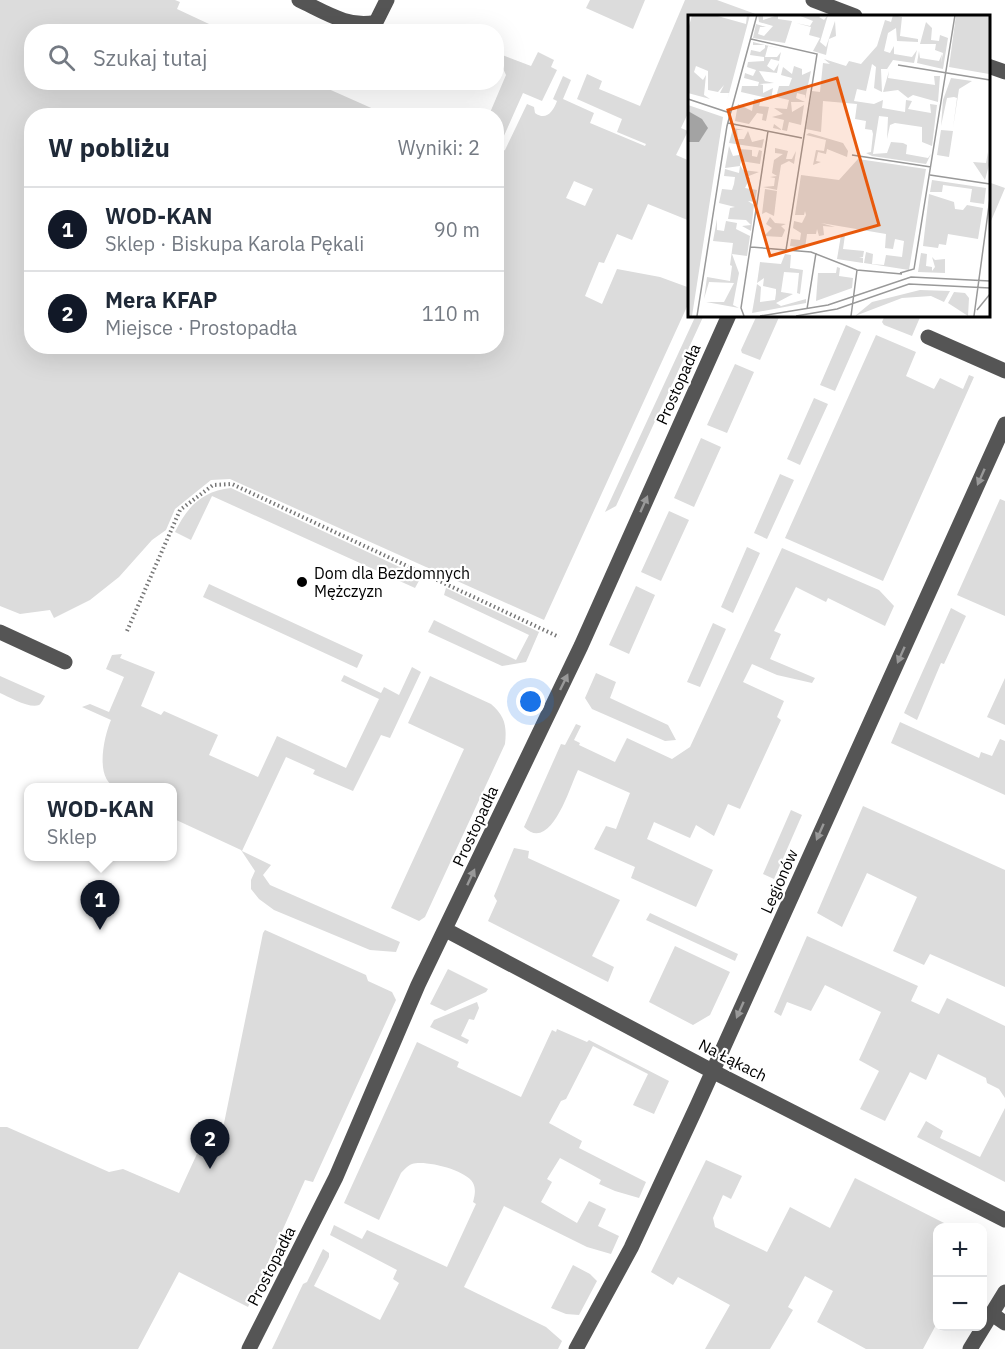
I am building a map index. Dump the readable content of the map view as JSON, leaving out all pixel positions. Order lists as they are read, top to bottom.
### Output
{
  "streets": {
    "street": ["Prostopadła", "Legionów", "Na Łąkach"]
  },
  "crossings": [
    ["Prostopadła", "Na Łąkach"],
    ["Legionów", "Na Łąkach"]
  ],
  "one_way": ["Prostopadła", "Legionów"],
  "places": ["Dom dla Bezdomnych Mężczyzn"],
  "page": {
    "search": "Szukaj tutaj",
    "heading": ["W pobliżu", "Wyniki: 2"],
    "list": [
      {
        "mark": "1",
        "name": "WOD-KAN",
        "note": "Sklep · Biskupa Karola Pękali",
        "value": "90 m"
      },
      {
        "mark": "2",
        "name": "Mera KFAP",
        "note": "Miejsce · Prostopadła",
        "value": "110 m"
      }
    ],
    "popup": ["WOD-KAN", "Sklep"],
    "pins": ["1", "2"],
    "map_buttons": ["+", "−"]
  }
}
